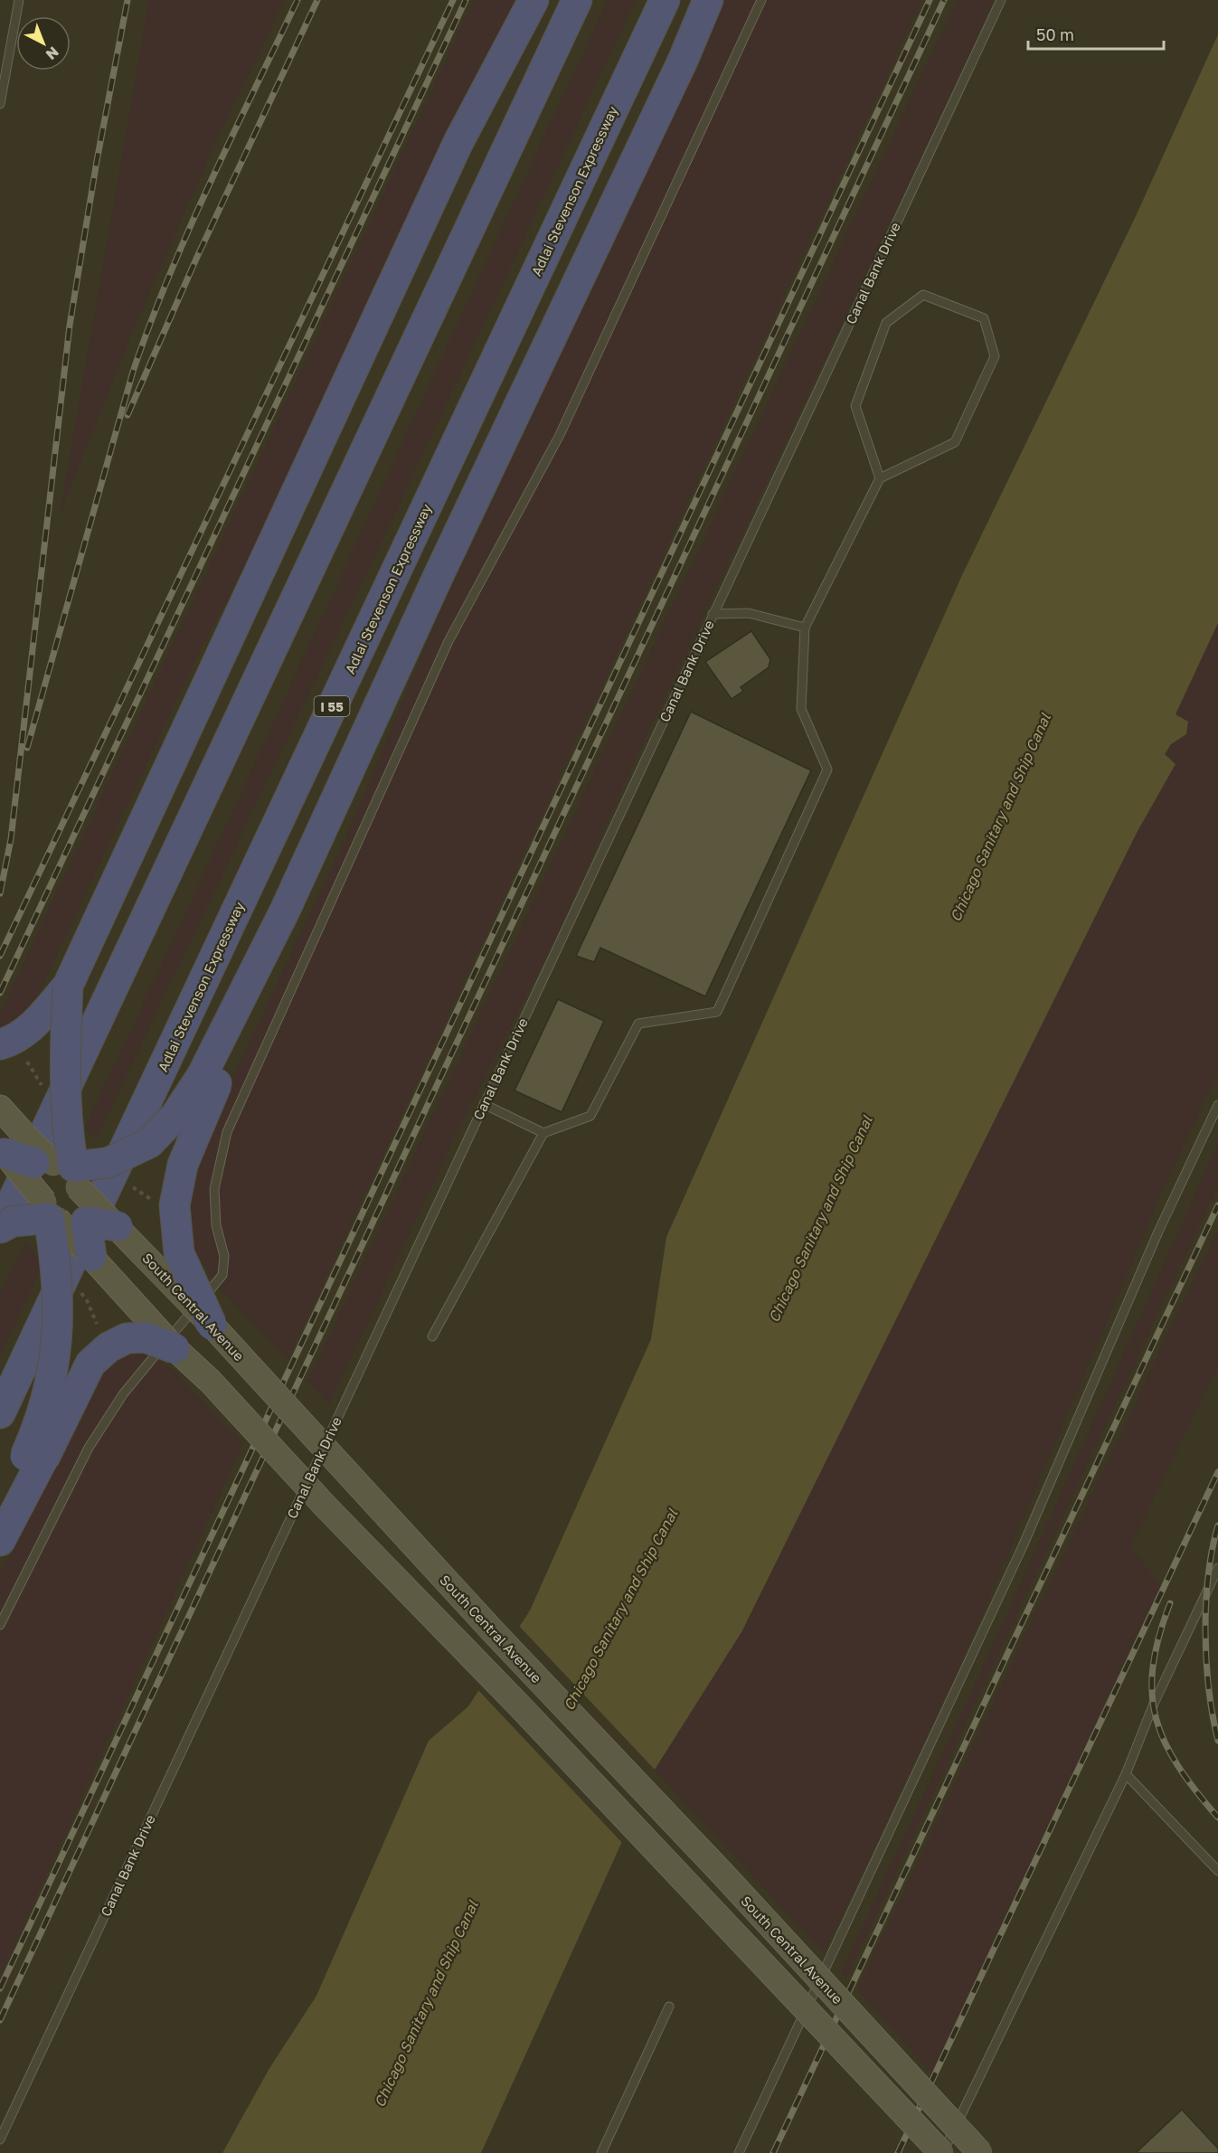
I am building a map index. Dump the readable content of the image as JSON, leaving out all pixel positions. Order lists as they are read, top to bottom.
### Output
{
  "streets": {
    "highway": ["Adlai Stevenson Expressway", "I 55"],
    "main road": ["South Central Avenue"],
    "lane": ["Canal Bank Drive"]
  },
  "water": ["Chicago Sanitary and Ship Canal"],
  "scale_bar": "50 m",
  "north": "bottom right"
}
